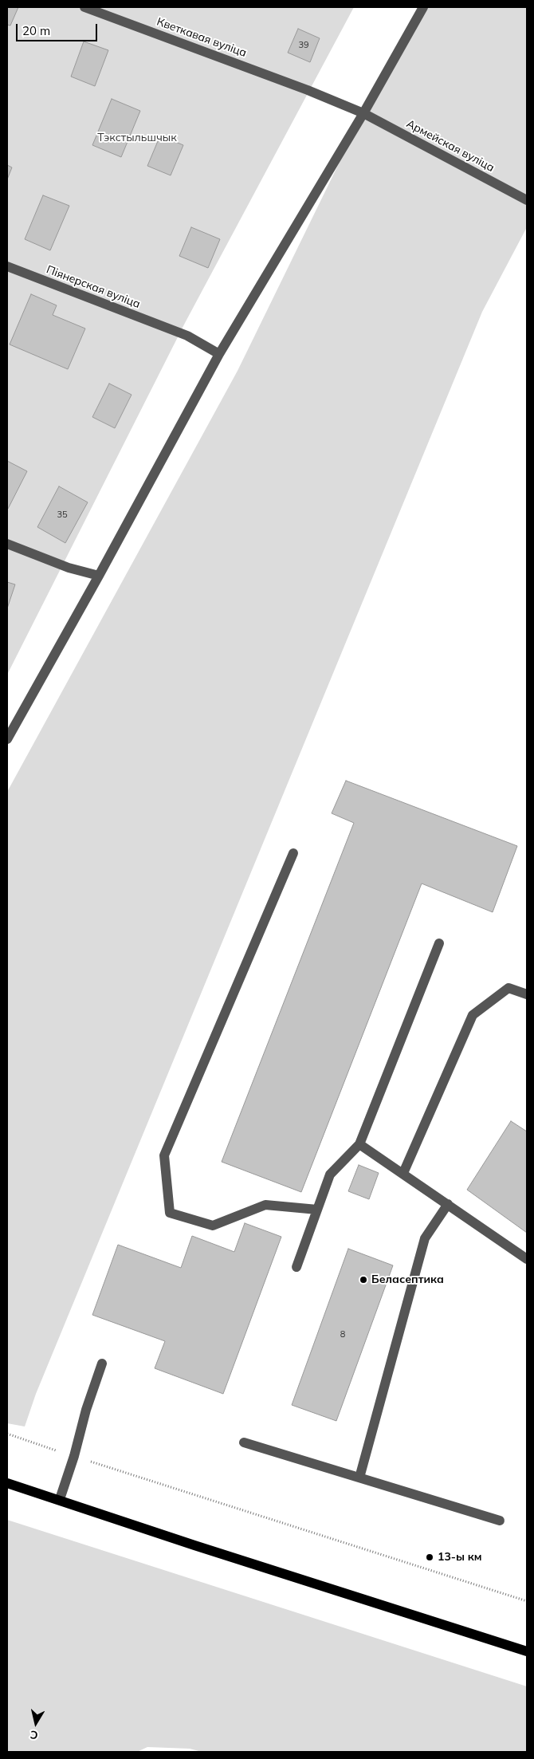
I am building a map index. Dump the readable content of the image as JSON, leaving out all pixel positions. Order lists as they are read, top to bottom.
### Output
{
  "streets": {
    "street": ["Кветкавая вуліца", "Армейская вуліца", "Піянерская вуліца"]
  },
  "crossings": [
    ["Кветкавая вуліца", "Армейская вуліца"]
  ],
  "parks": ["Тэкстыльшчык"],
  "places": ["Беласептика", "13-ы км"],
  "house_numbers": ["39", "35", "8"],
  "scale_bar": "20 m",
  "north": "bottom"
}
